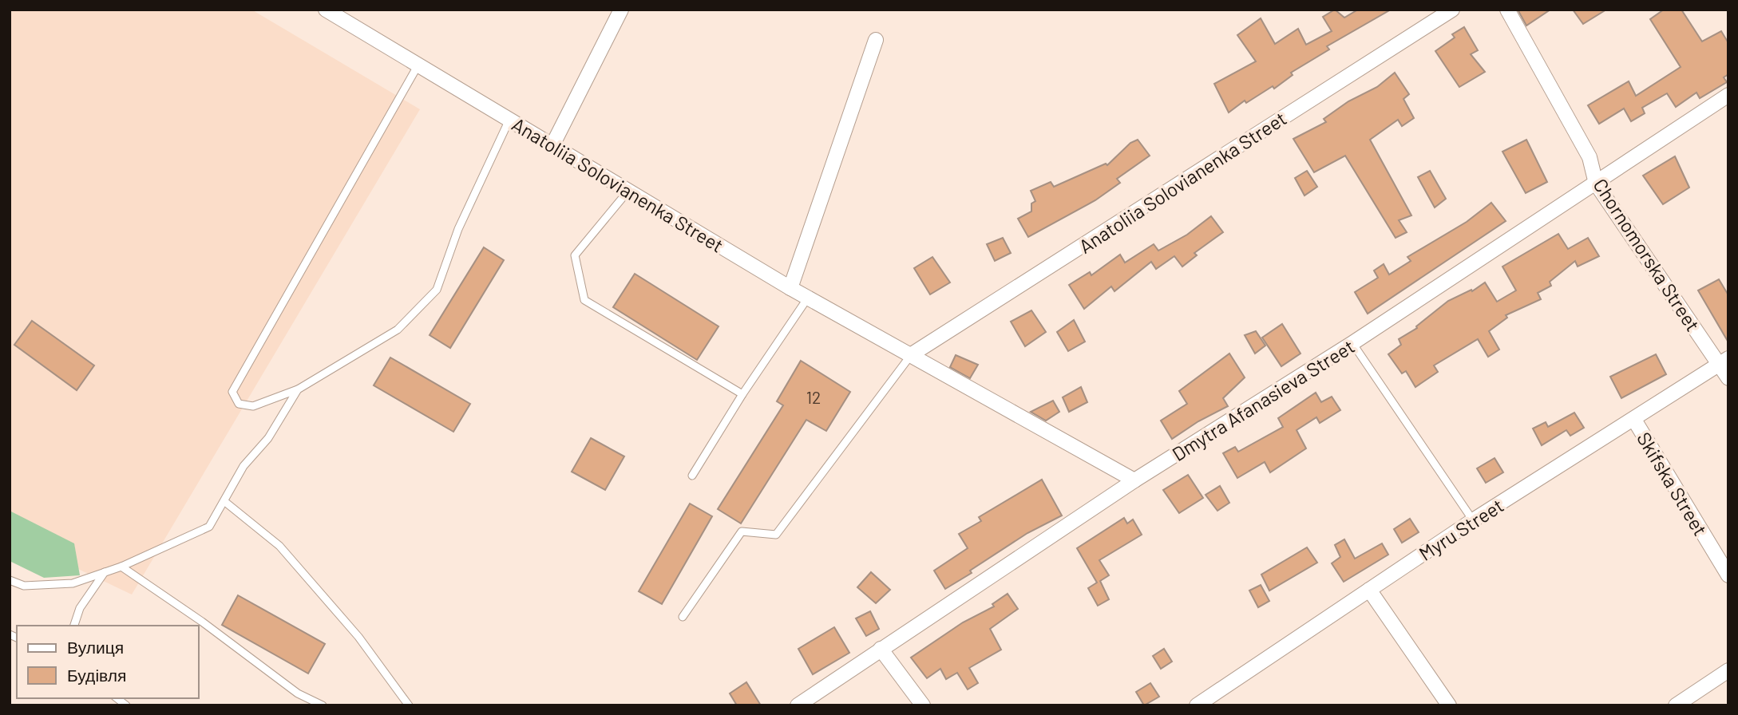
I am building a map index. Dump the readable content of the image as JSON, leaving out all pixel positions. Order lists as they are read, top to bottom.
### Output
{
  "streets": {
    "street": [
      "Anatoliia Solovianenka Street",
      "Chornomorska Street",
      "Dmytra Afanasieva Street",
      "Skifska Street",
      "Myru Street"
    ]
  },
  "crossings": [
    ["Anatoliia Solovianenka Street", "Dmytra Afanasieva Street"],
    ["Chornomorska Street", "Dmytra Afanasieva Street"],
    ["Chornomorska Street", "Myru Street"],
    ["Skifska Street", "Myru Street"]
  ],
  "house_numbers": ["12"],
  "legend": ["Вулиця", "Будівля"]
}
